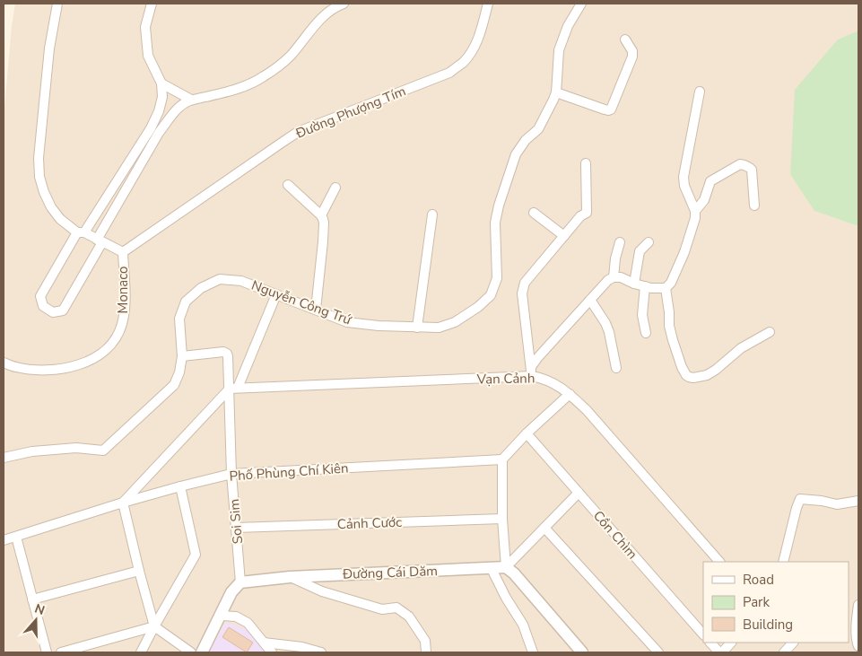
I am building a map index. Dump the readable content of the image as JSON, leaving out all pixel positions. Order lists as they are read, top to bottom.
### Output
{
  "streets": {
    "street": [
      "Đường Phượng Tím",
      "Monaco",
      "Nguyễn Công Trứ",
      "Vạn Cảnh",
      "Phố Phùng Chí Kiên",
      "Soi Sim",
      "Cảnh Cước",
      "Cồn Chìm",
      "Đường Cái Dăm"
    ]
  },
  "crossings": [
    ["Đường Phượng Tím", "Monaco"],
    ["Nguyễn Công Trứ", "Soi Sim"],
    ["Vạn Cảnh", "Soi Sim"],
    ["Phố Phùng Chí Kiên", "Soi Sim"],
    ["Soi Sim", "Cảnh Cước"],
    ["Soi Sim", "Đường Cái Dăm"]
  ],
  "legend": ["Road", "Park", "Building"],
  "north": "top"
}
